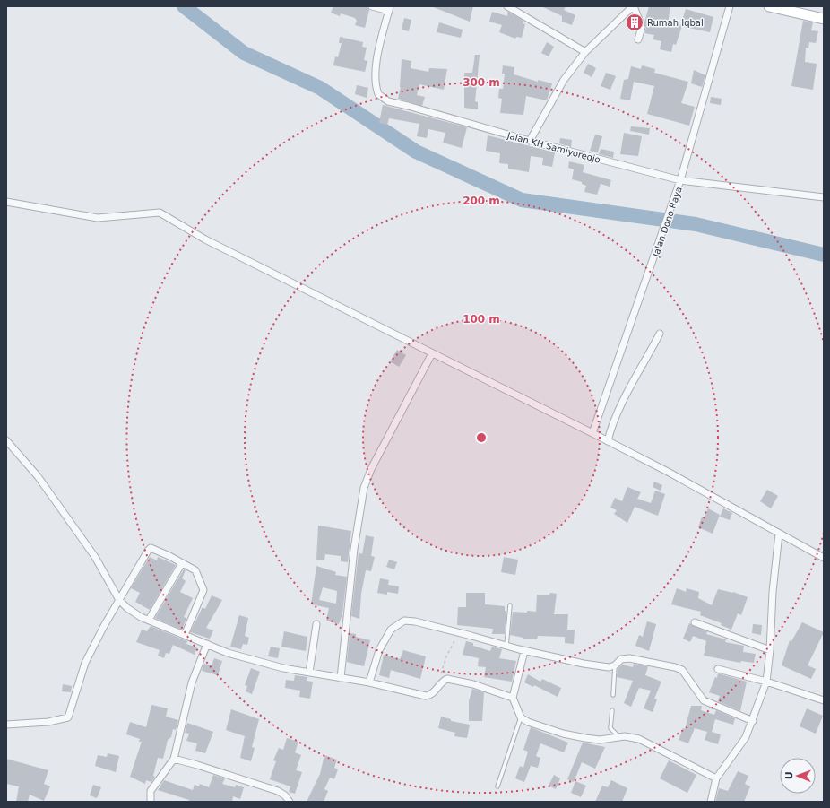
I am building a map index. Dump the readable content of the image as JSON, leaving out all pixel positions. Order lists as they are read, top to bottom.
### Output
{
  "streets": {
    "street": ["Jalan KH Samiyoredjo", "Jalan Dono Raya"]
  },
  "crossings": [
    ["Jalan KH Samiyoredjo", "Jalan Dono Raya"]
  ],
  "places": {
    "building": ["Rumah Iqbal"]
  },
  "north": "left",
  "rings": ["300 m", "200 m", "100 m"]
}
